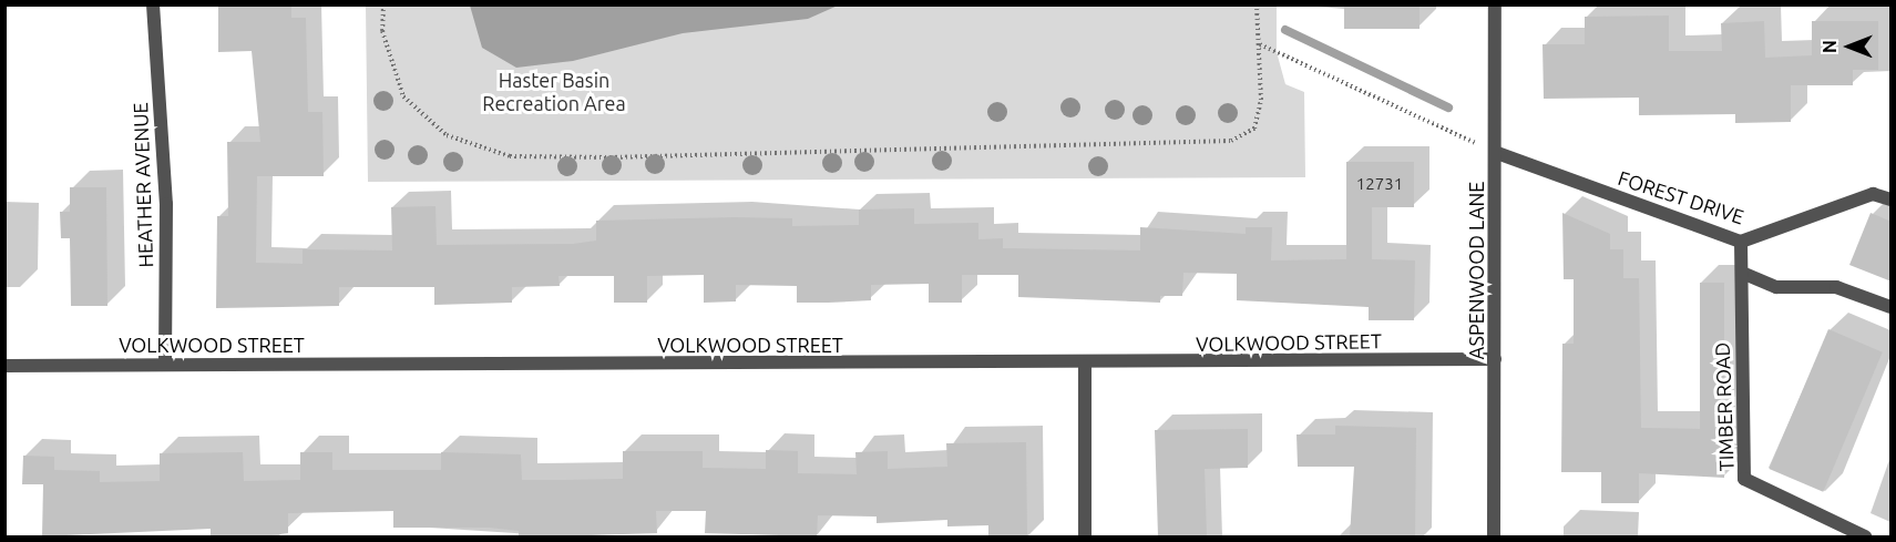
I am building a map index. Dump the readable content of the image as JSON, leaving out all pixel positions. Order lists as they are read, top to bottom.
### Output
{
  "streets": {
    "street": [
      "HEATHER AVENUE",
      "FOREST DRIVE",
      "ASPENWOOD LANE",
      "VOLKWOOD STREET",
      "TIMBER ROAD"
    ]
  },
  "crossings": [
    ["HEATHER AVENUE", "VOLKWOOD STREET"],
    ["FOREST DRIVE", "ASPENWOOD LANE"],
    ["FOREST DRIVE", "TIMBER ROAD"],
    ["ASPENWOOD LANE", "VOLKWOOD STREET"]
  ],
  "parks": ["Haster Basin Recreation Area"],
  "house_numbers": ["12731"],
  "north": "left"
}
